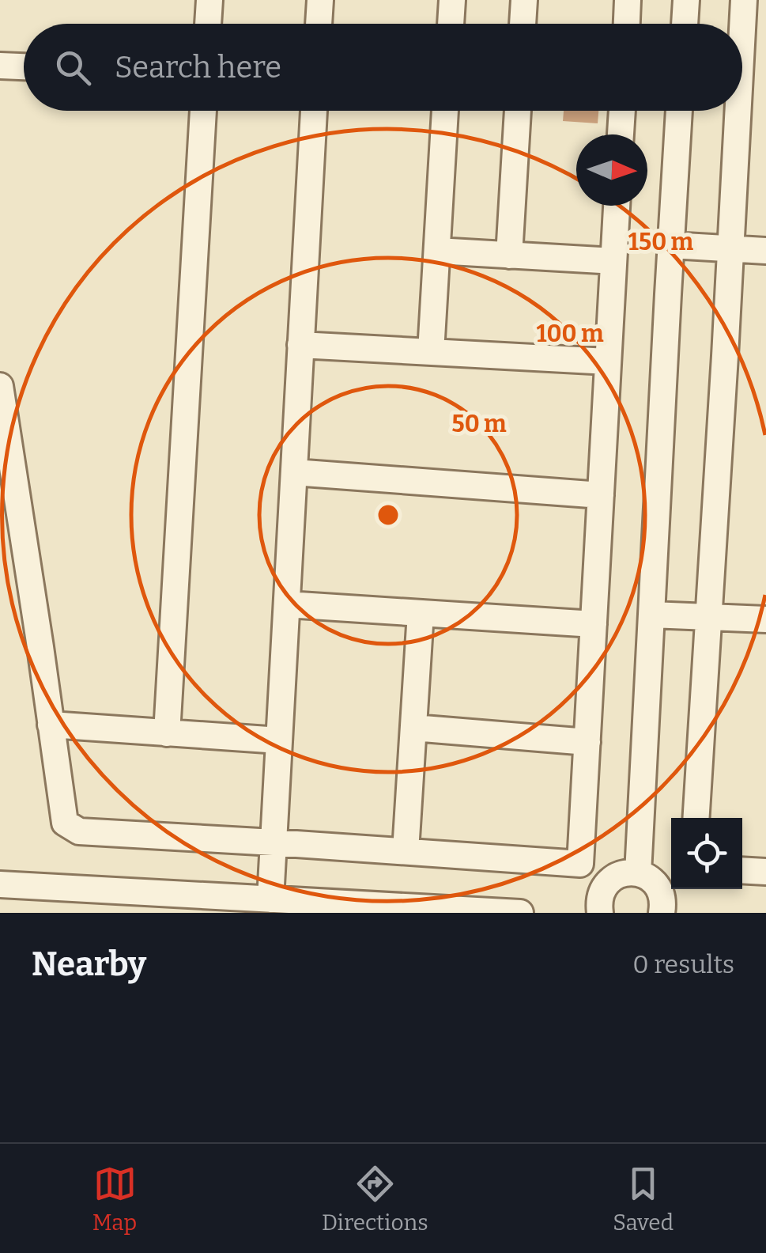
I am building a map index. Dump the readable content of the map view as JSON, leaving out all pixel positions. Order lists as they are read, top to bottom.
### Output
{
  "north": "right",
  "page": {
    "search": "Search here",
    "heading": ["Nearby", "0 results"],
    "nav": ["Map", "Directions", "Saved"]
  },
  "rings": ["150 m", "100 m", "50 m"]
}
